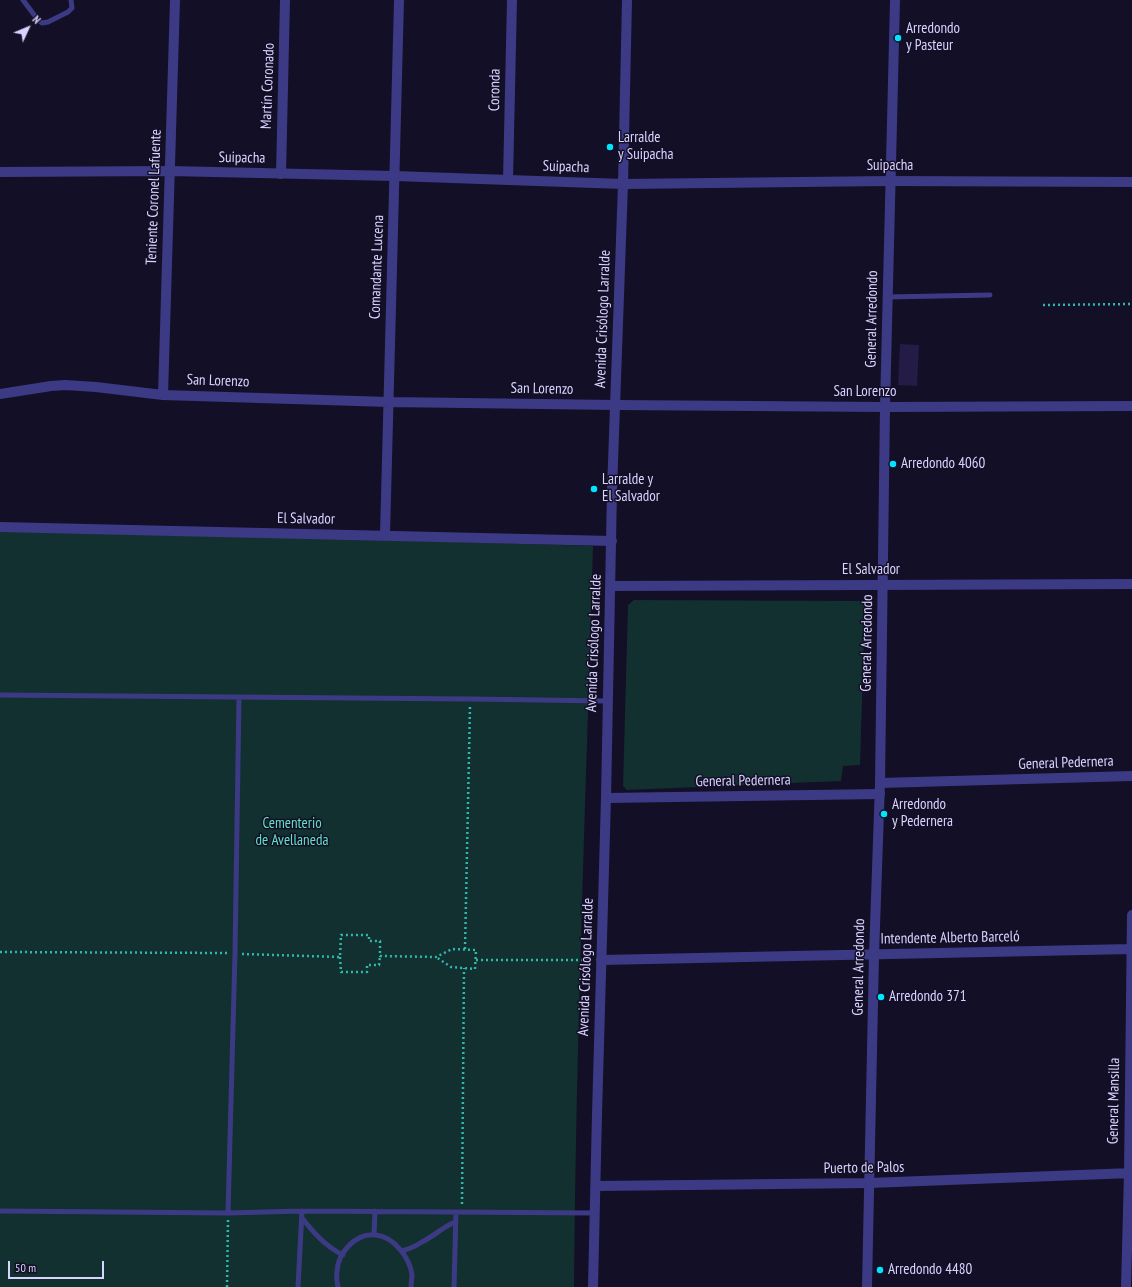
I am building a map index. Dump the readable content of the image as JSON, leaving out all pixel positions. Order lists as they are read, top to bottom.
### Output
{
  "streets": {
    "street": [
      "Martín Coronado",
      "Coronda",
      "Suipacha",
      "Teniente Coronel Lafuente",
      "Comandante Lucena",
      "Avenida Crisólogo Larralde",
      "General Arredondo",
      "San Lorenzo",
      "El Salvador",
      "General Pedernera",
      "Intendente Alberto Barceló",
      "General Mansilla",
      "Puerto de Palos"
    ]
  },
  "crossings": [
    ["Martín Coronado", "Suipacha"],
    ["Coronda", "Suipacha"],
    ["Suipacha", "Teniente Coronel Lafuente"],
    ["Suipacha", "Comandante Lucena"],
    ["Suipacha", "Avenida Crisólogo Larralde"],
    ["Suipacha", "General Arredondo"],
    ["Teniente Coronel Lafuente", "San Lorenzo"],
    ["Comandante Lucena", "San Lorenzo"],
    ["Comandante Lucena", "El Salvador"],
    ["Avenida Crisólogo Larralde", "San Lorenzo"],
    ["Avenida Crisólogo Larralde", "El Salvador"],
    ["Avenida Crisólogo Larralde", "General Pedernera"],
    ["Avenida Crisólogo Larralde", "Intendente Alberto Barceló"],
    ["Avenida Crisólogo Larralde", "Puerto de Palos"],
    ["General Arredondo", "San Lorenzo"],
    ["General Arredondo", "El Salvador"],
    ["General Arredondo", "General Pedernera"],
    ["General Arredondo", "Intendente Alberto Barceló"],
    ["General Arredondo", "Puerto de Palos"],
    ["Intendente Alberto Barceló", "General Mansilla"],
    ["General Mansilla", "Puerto de Palos"]
  ],
  "parks": ["Cementerio de Avellaneda"],
  "places": [
    "Arredondo y Pasteur",
    "Larralde y Suipacha",
    "Arredondo 4060",
    "Larralde y El Salvador",
    "Arredondo y Pedernera",
    "Arredondo 371",
    "Arredondo 4480"
  ],
  "scale_bar": "50 m",
  "north": "top right"
}
